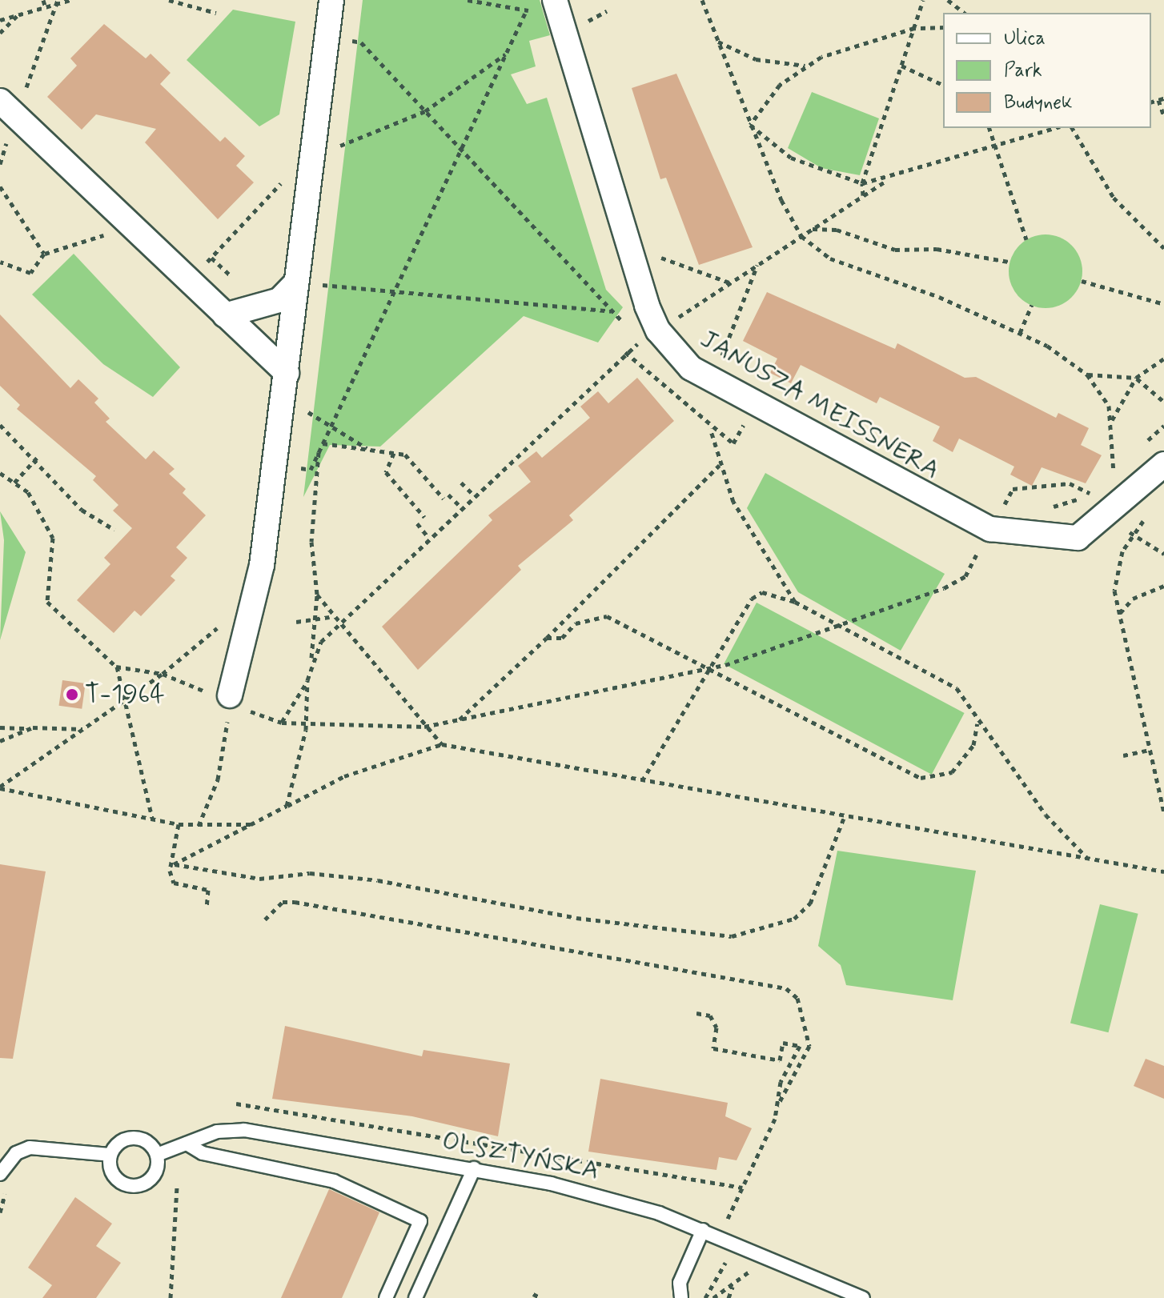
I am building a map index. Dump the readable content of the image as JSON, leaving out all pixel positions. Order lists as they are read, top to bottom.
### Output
{
  "streets": {
    "street": ["JANUSZA MEISSNERA"],
    "lane": ["OLSZTYŃSKA"]
  },
  "places": ["T-1964"],
  "legend": ["Ulica", "Park", "Budynek"]
}
